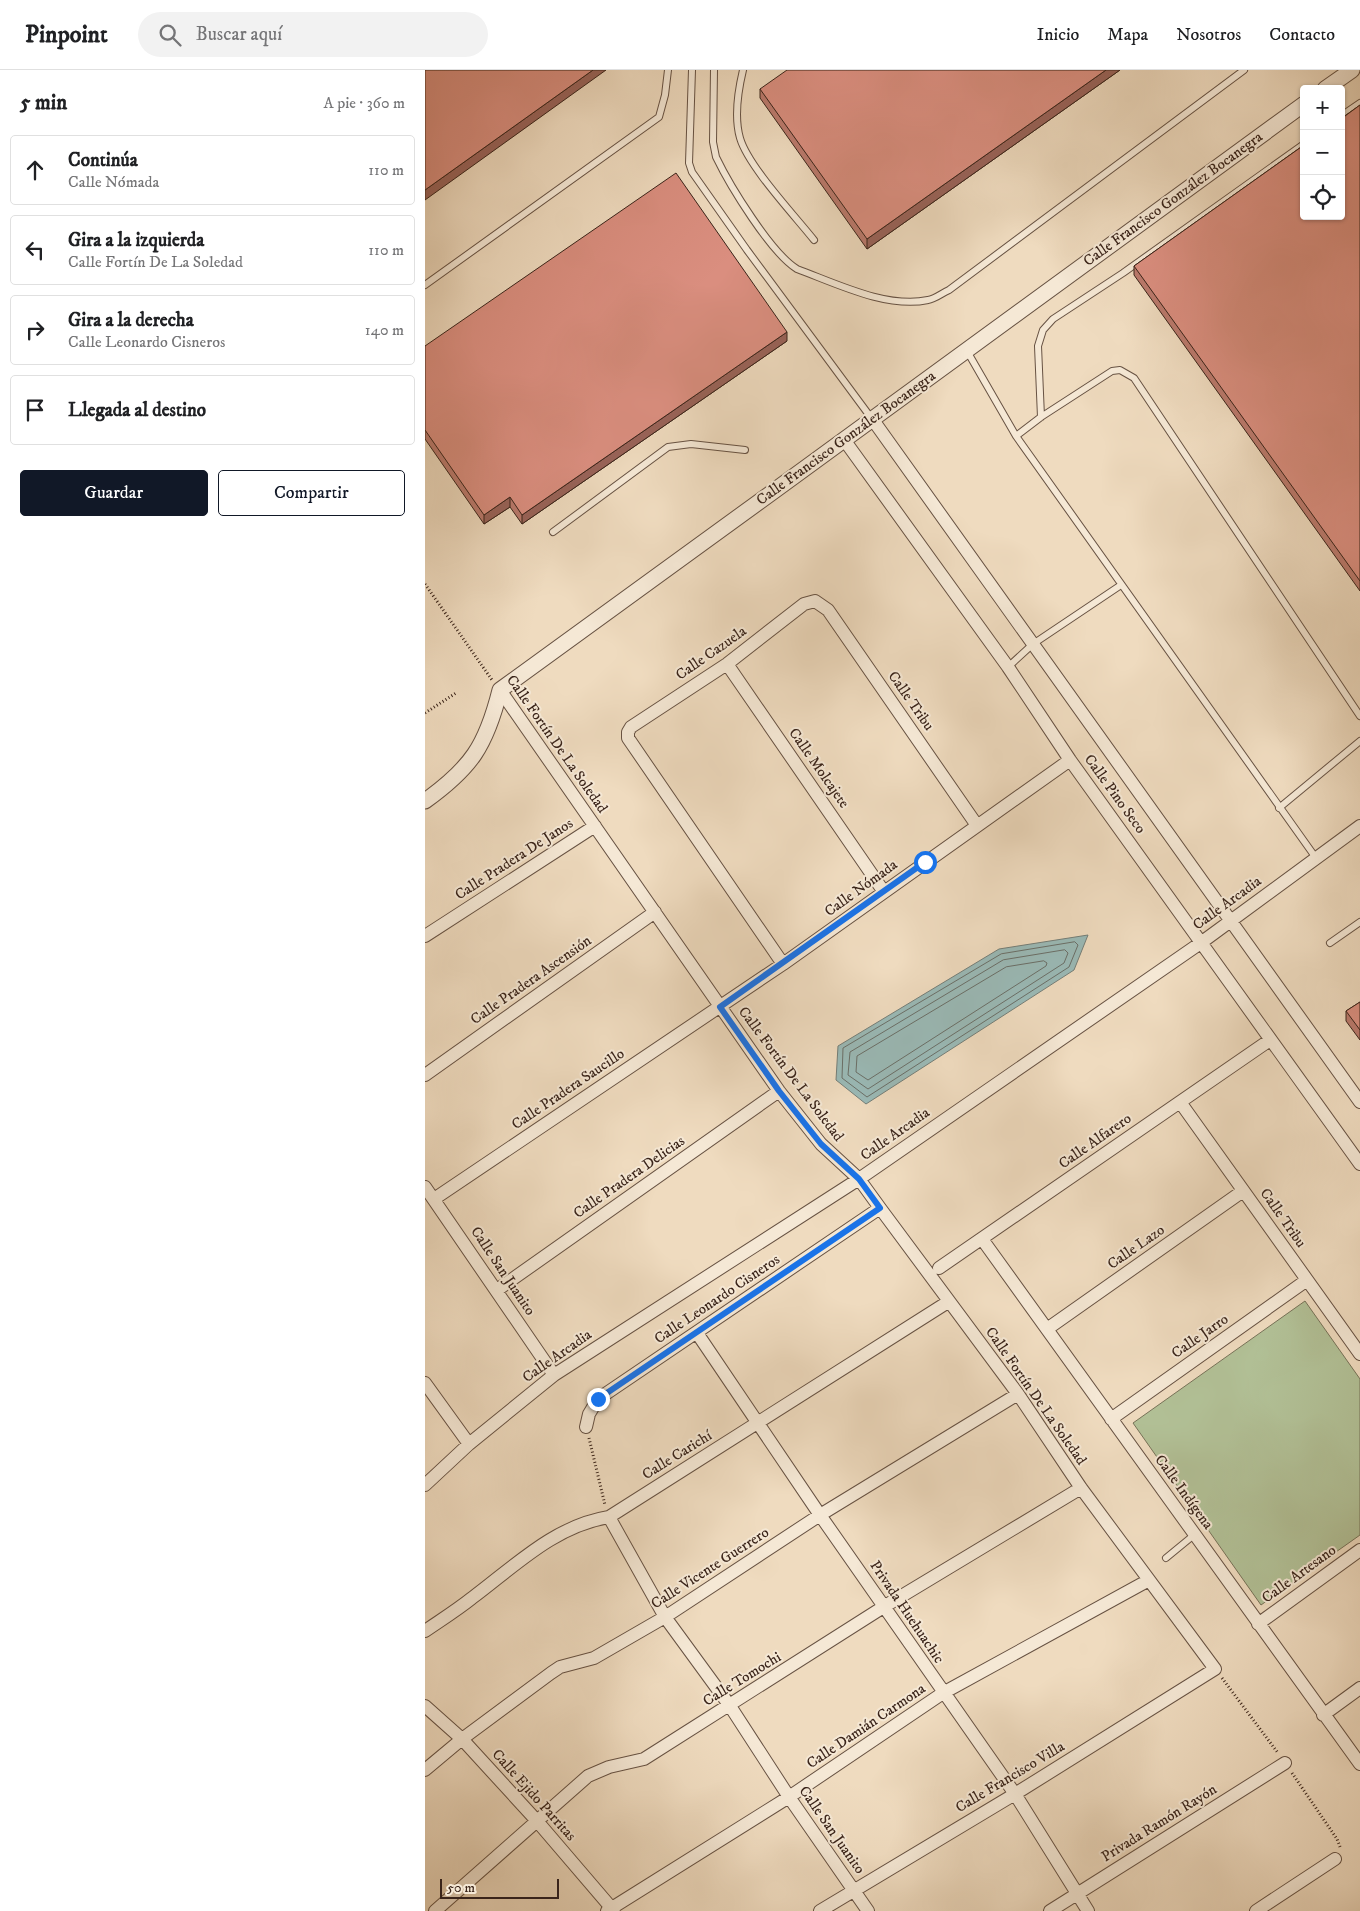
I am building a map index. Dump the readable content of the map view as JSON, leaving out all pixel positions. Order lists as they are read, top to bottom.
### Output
{
  "streets": {
    "street": [
      "Calle Francisco González Bocanegra",
      "Calle Cazuela",
      "Calle Tribu",
      "Calle Fortín De La Soledad",
      "Calle Molcajete",
      "Calle Pino Seco",
      "Calle Pradera De Janos",
      "Calle Nómada",
      "Calle Arcadia",
      "Calle Pradera Ascensión",
      "Calle Pradera Saucillo",
      "Calle Alfarero",
      "Calle Pradera Delicias",
      "Calle Lazo",
      "Calle San Juanito",
      "Calle Leonardo Cisneros",
      "Calle Jarro",
      "Calle Carichí",
      "Calle Indígena",
      "Calle Vicente Guerrero",
      "Calle Artesano",
      "Privada Huehuachic",
      "Calle Tomochi",
      "Calle Damián Carmona",
      "Calle Francisco Villa",
      "Calle Ejido Parritas",
      "Privada Ramón Rayón"
    ]
  },
  "crossings": [
    ["Calle Francisco González Bocanegra", "Calle Fortín De La Soledad"],
    ["Calle Francisco González Bocanegra", "Calle Pino Seco"],
    ["Calle Cazuela", "Calle Tribu"],
    ["Calle Cazuela", "Calle Molcajete"],
    ["Calle Cazuela", "Calle Nómada"],
    ["Calle Tribu", "Calle Nómada"],
    ["Calle Tribu", "Calle Alfarero"],
    ["Calle Tribu", "Calle Lazo"],
    ["Calle Tribu", "Calle Jarro"],
    ["Calle Fortín De La Soledad", "Calle Pradera De Janos"],
    ["Calle Fortín De La Soledad", "Calle Nómada"],
    ["Calle Fortín De La Soledad", "Calle Arcadia"],
    ["Calle Fortín De La Soledad", "Calle Pradera Ascensión"],
    ["Calle Fortín De La Soledad", "Calle Pradera Saucillo"],
    ["Calle Fortín De La Soledad", "Calle Pradera Delicias"],
    ["Calle Fortín De La Soledad", "Calle Leonardo Cisneros"],
    ["Calle Fortín De La Soledad", "Calle Carichí"],
    ["Calle Fortín De La Soledad", "Calle Vicente Guerrero"],
    ["Calle Fortín De La Soledad", "Calle Tomochi"],
    ["Calle Fortín De La Soledad", "Calle Damián Carmona"],
    ["Calle Fortín De La Soledad", "Calle Francisco Villa"],
    ["Calle Molcajete", "Calle Nómada"],
    ["Calle Pino Seco", "Calle Nómada"],
    ["Calle Pino Seco", "Calle Arcadia"],
    ["Calle Pino Seco", "Calle Alfarero"],
    ["Calle Nómada", "Calle Pradera Saucillo"],
    ["Calle Arcadia", "Calle San Juanito"],
    ["Calle Pradera Saucillo", "Calle San Juanito"],
    ["Calle Alfarero", "Calle Indígena"],
    ["Calle Pradera Delicias", "Calle San Juanito"],
    ["Calle Lazo", "Calle Indígena"],
    ["Calle San Juanito", "Calle Carichí"],
    ["Calle San Juanito", "Calle Vicente Guerrero"],
    ["Calle San Juanito", "Calle Tomochi"],
    ["Calle San Juanito", "Calle Damián Carmona"],
    ["Calle San Juanito", "Calle Francisco Villa"],
    ["Calle Leonardo Cisneros", "Privada Huehuachic"],
    ["Calle Jarro", "Calle Indígena"],
    ["Calle Carichí", "Privada Huehuachic"],
    ["Calle Indígena", "Calle Artesano"],
    ["Calle Vicente Guerrero", "Privada Huehuachic"],
    ["Calle Vicente Guerrero", "Calle Ejido Parritas"],
    ["Privada Huehuachic", "Calle Tomochi"],
    ["Privada Huehuachic", "Calle Damián Carmona"],
    ["Privada Huehuachic", "Calle Francisco Villa"],
    ["Privada Huehuachic", "Privada Ramón Rayón"],
    ["Calle Tomochi", "Calle Ejido Parritas"],
    ["Calle Damián Carmona", "Calle Ejido Parritas"]
  ],
  "scale_bar": "50 m",
  "page": {
    "header": "Pinpoint",
    "search": "Buscar aquí",
    "nav": [
      "Inicio",
      "Mapa",
      "Nosotros",
      "Contacto"
    ],
    "heading": ["5 min", "A pie · 360 m"],
    "map_buttons": ["+", "−"],
    "list": [
      ["Continúa", "Calle Nómada", "110 m"],
      ["Gira a la izquierda", "Calle Fortín De La Soledad", "110 m"],
      ["Gira a la derecha", "Calle Leonardo Cisneros", "140 m"],
      "Llegada al destino"
    ],
    "buttons": ["Guardar", "Compartir"],
    "scale": "50 m"
  }
}
